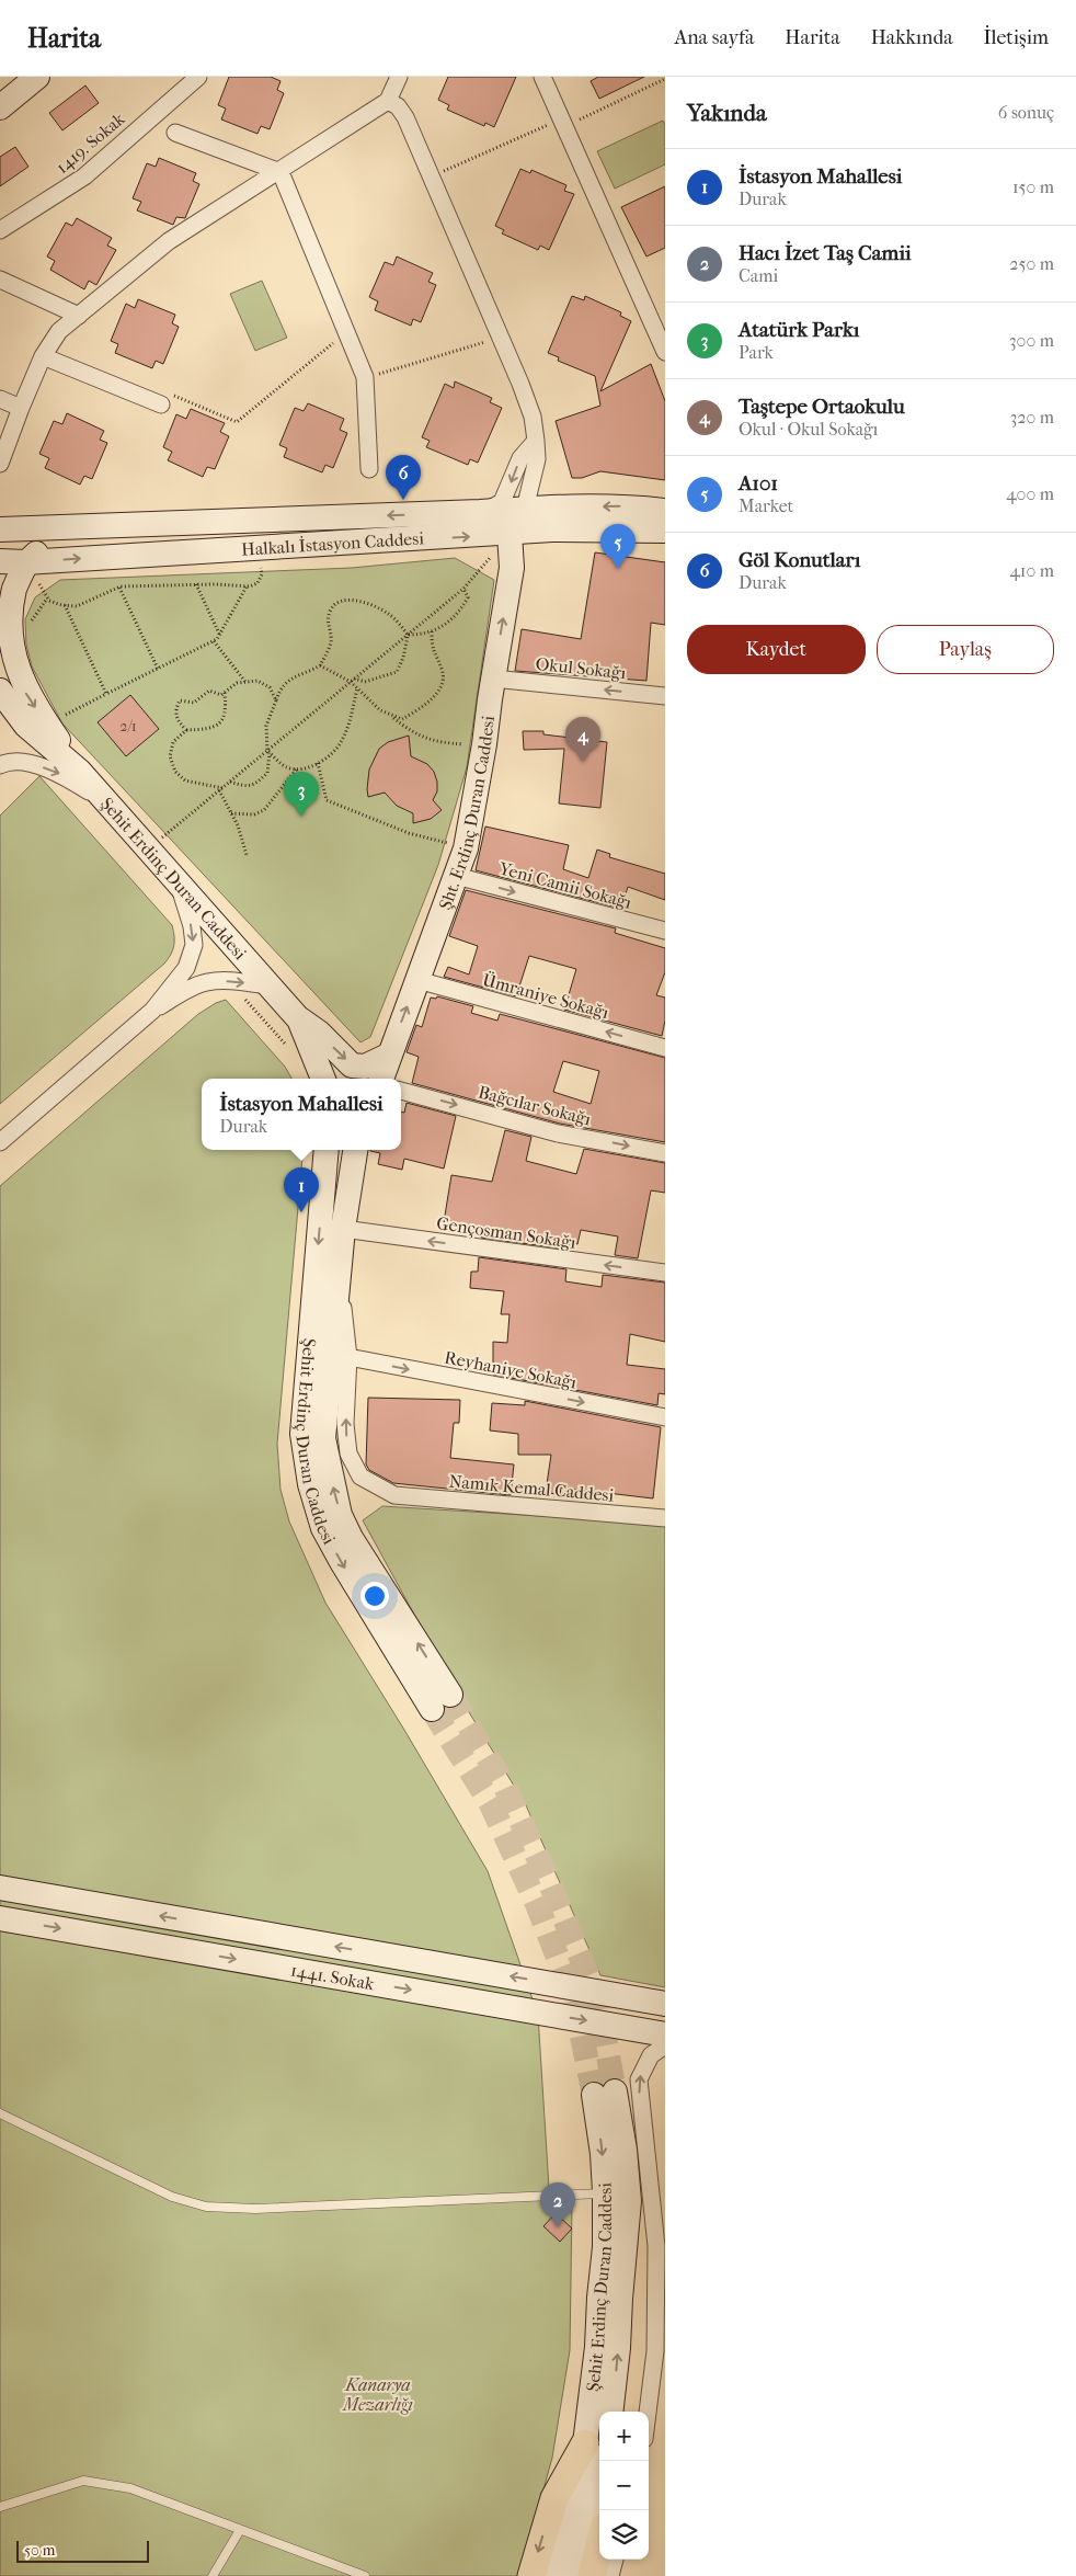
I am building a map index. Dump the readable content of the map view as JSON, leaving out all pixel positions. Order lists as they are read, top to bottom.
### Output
{
  "streets": {
    "main road": [
      "Halkalı İstasyon Caddesi",
      "Şht. Erdinç Duran Caddesi",
      "Şehit Erdinç Duran Caddesi",
      "1441. Sokak"
    ],
    "street": [
      "1419. Sokak",
      "Okul Sokağı",
      "Yeni Camii Sokağı",
      "Ümraniye Sokağı",
      "Bağcılar Sokağı",
      "Gençosman Sokağı",
      "Reyhaniye Sokağı",
      "Namık Kemal Caddesi"
    ]
  },
  "crossings": [
    ["Halkalı İstasyon Caddesi", "Şht. Erdinç Duran Caddesi"],
    ["Okul Sokağı", "Şht. Erdinç Duran Caddesi"],
    ["Şht. Erdinç Duran Caddesi", "Yeni Camii Sokağı"],
    ["Şht. Erdinç Duran Caddesi", "Ümraniye Sokağı"],
    ["Şehit Erdinç Duran Caddesi", "Gençosman Sokağı"],
    ["Reyhaniye Sokağı", "Namık Kemal Caddesi"]
  ],
  "one_way": [
    "Okul Sokağı",
    "Şht. Erdinç Duran Caddesi",
    "Yeni Camii Sokağı",
    "Ümraniye Sokağı",
    "Bağcılar Sokağı",
    "Gençosman Sokağı",
    "Reyhaniye Sokağı",
    "Namık Kemal Caddesi"
  ],
  "parks": ["Kanarya Mezarlığı"],
  "house_numbers": ["2/1"],
  "scale_bar": "50 m",
  "page": {
    "header": "Harita",
    "nav": [
      "Ana sayfa",
      "Harita",
      "Hakkında",
      "İletişim"
    ],
    "heading": ["Yakında", "6 sonuç"],
    "list": [
      {
        "mark": "1",
        "name": "İstasyon Mahallesi",
        "note": "Durak",
        "value": "150 m"
      },
      {
        "mark": "2",
        "name": "Hacı İzet Taş Camii",
        "note": "Cami",
        "value": "250 m"
      },
      {
        "mark": "3",
        "name": "Atatürk Parkı",
        "note": "Park",
        "value": "300 m"
      },
      {
        "mark": "4",
        "name": "Taştepe Ortaokulu",
        "note": "Okul · Okul Sokağı",
        "value": "320 m"
      },
      {
        "mark": "5",
        "name": "A101",
        "note": "Market",
        "value": "400 m"
      },
      {
        "mark": "6",
        "name": "Göl Konutları",
        "note": "Durak",
        "value": "410 m"
      }
    ],
    "pins": [
      "6",
      "5",
      "4",
      "3",
      "1",
      "2"
    ],
    "buttons": ["Kaydet", "Paylaş"],
    "popup": ["İstasyon Mahallesi", "Durak"],
    "map_buttons": ["+", "−"],
    "scale": "50 m"
  }
}
